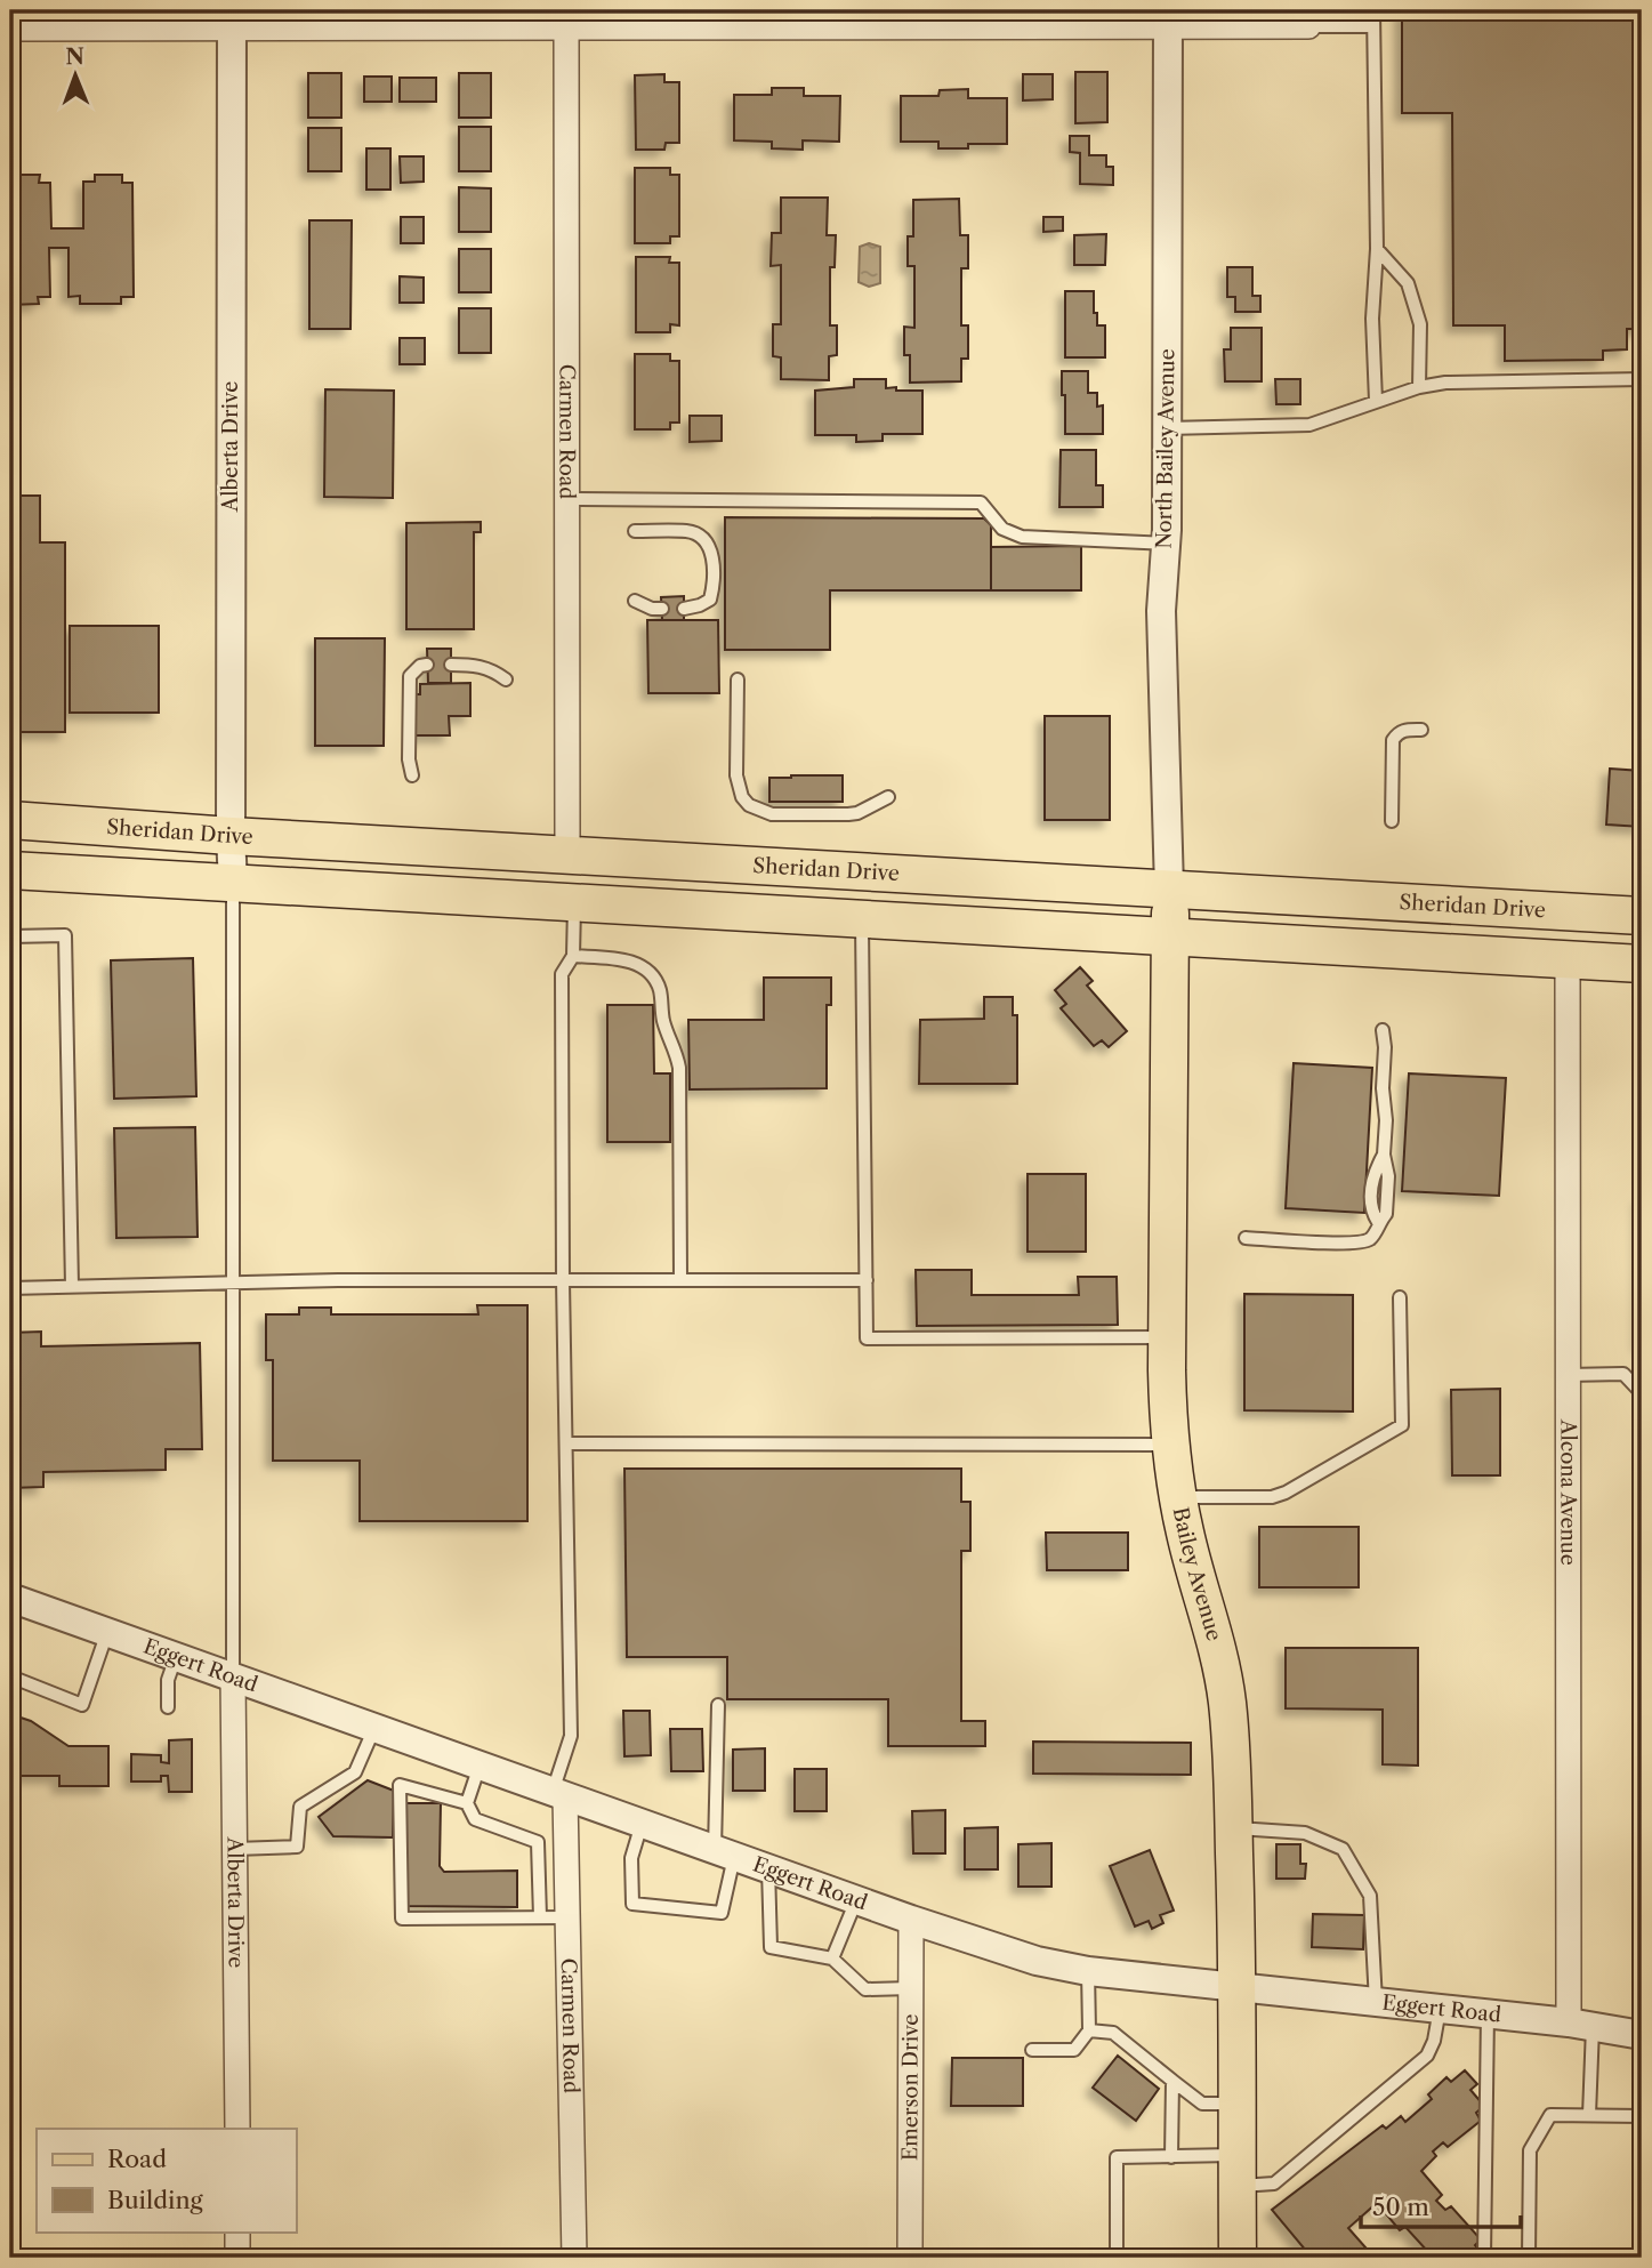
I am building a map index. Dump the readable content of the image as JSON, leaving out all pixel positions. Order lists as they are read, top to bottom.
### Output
{
  "streets": {
    "main road": ["Sheridan Drive", "Bailey Avenue"],
    "street": [
      "Carmen Road",
      "Alberta Drive",
      "North Bailey Avenue",
      "Alcona Avenue",
      "Eggert Road",
      "Emerson Drive"
    ]
  },
  "crossings": [
    ["Carmen Road", "Sheridan Drive"],
    ["Carmen Road", "Eggert Road"],
    ["Alberta Drive", "Sheridan Drive"],
    ["Alberta Drive", "Eggert Road"],
    ["North Bailey Avenue", "Sheridan Drive"],
    ["North Bailey Avenue", "Bailey Avenue"],
    ["Sheridan Drive", "Bailey Avenue"],
    ["Alcona Avenue", "Eggert Road"],
    ["Bailey Avenue", "Eggert Road"],
    ["Eggert Road", "Emerson Drive"]
  ],
  "legend": ["Road", "Building"],
  "scale_bar": "50 m",
  "north": "top"
}
